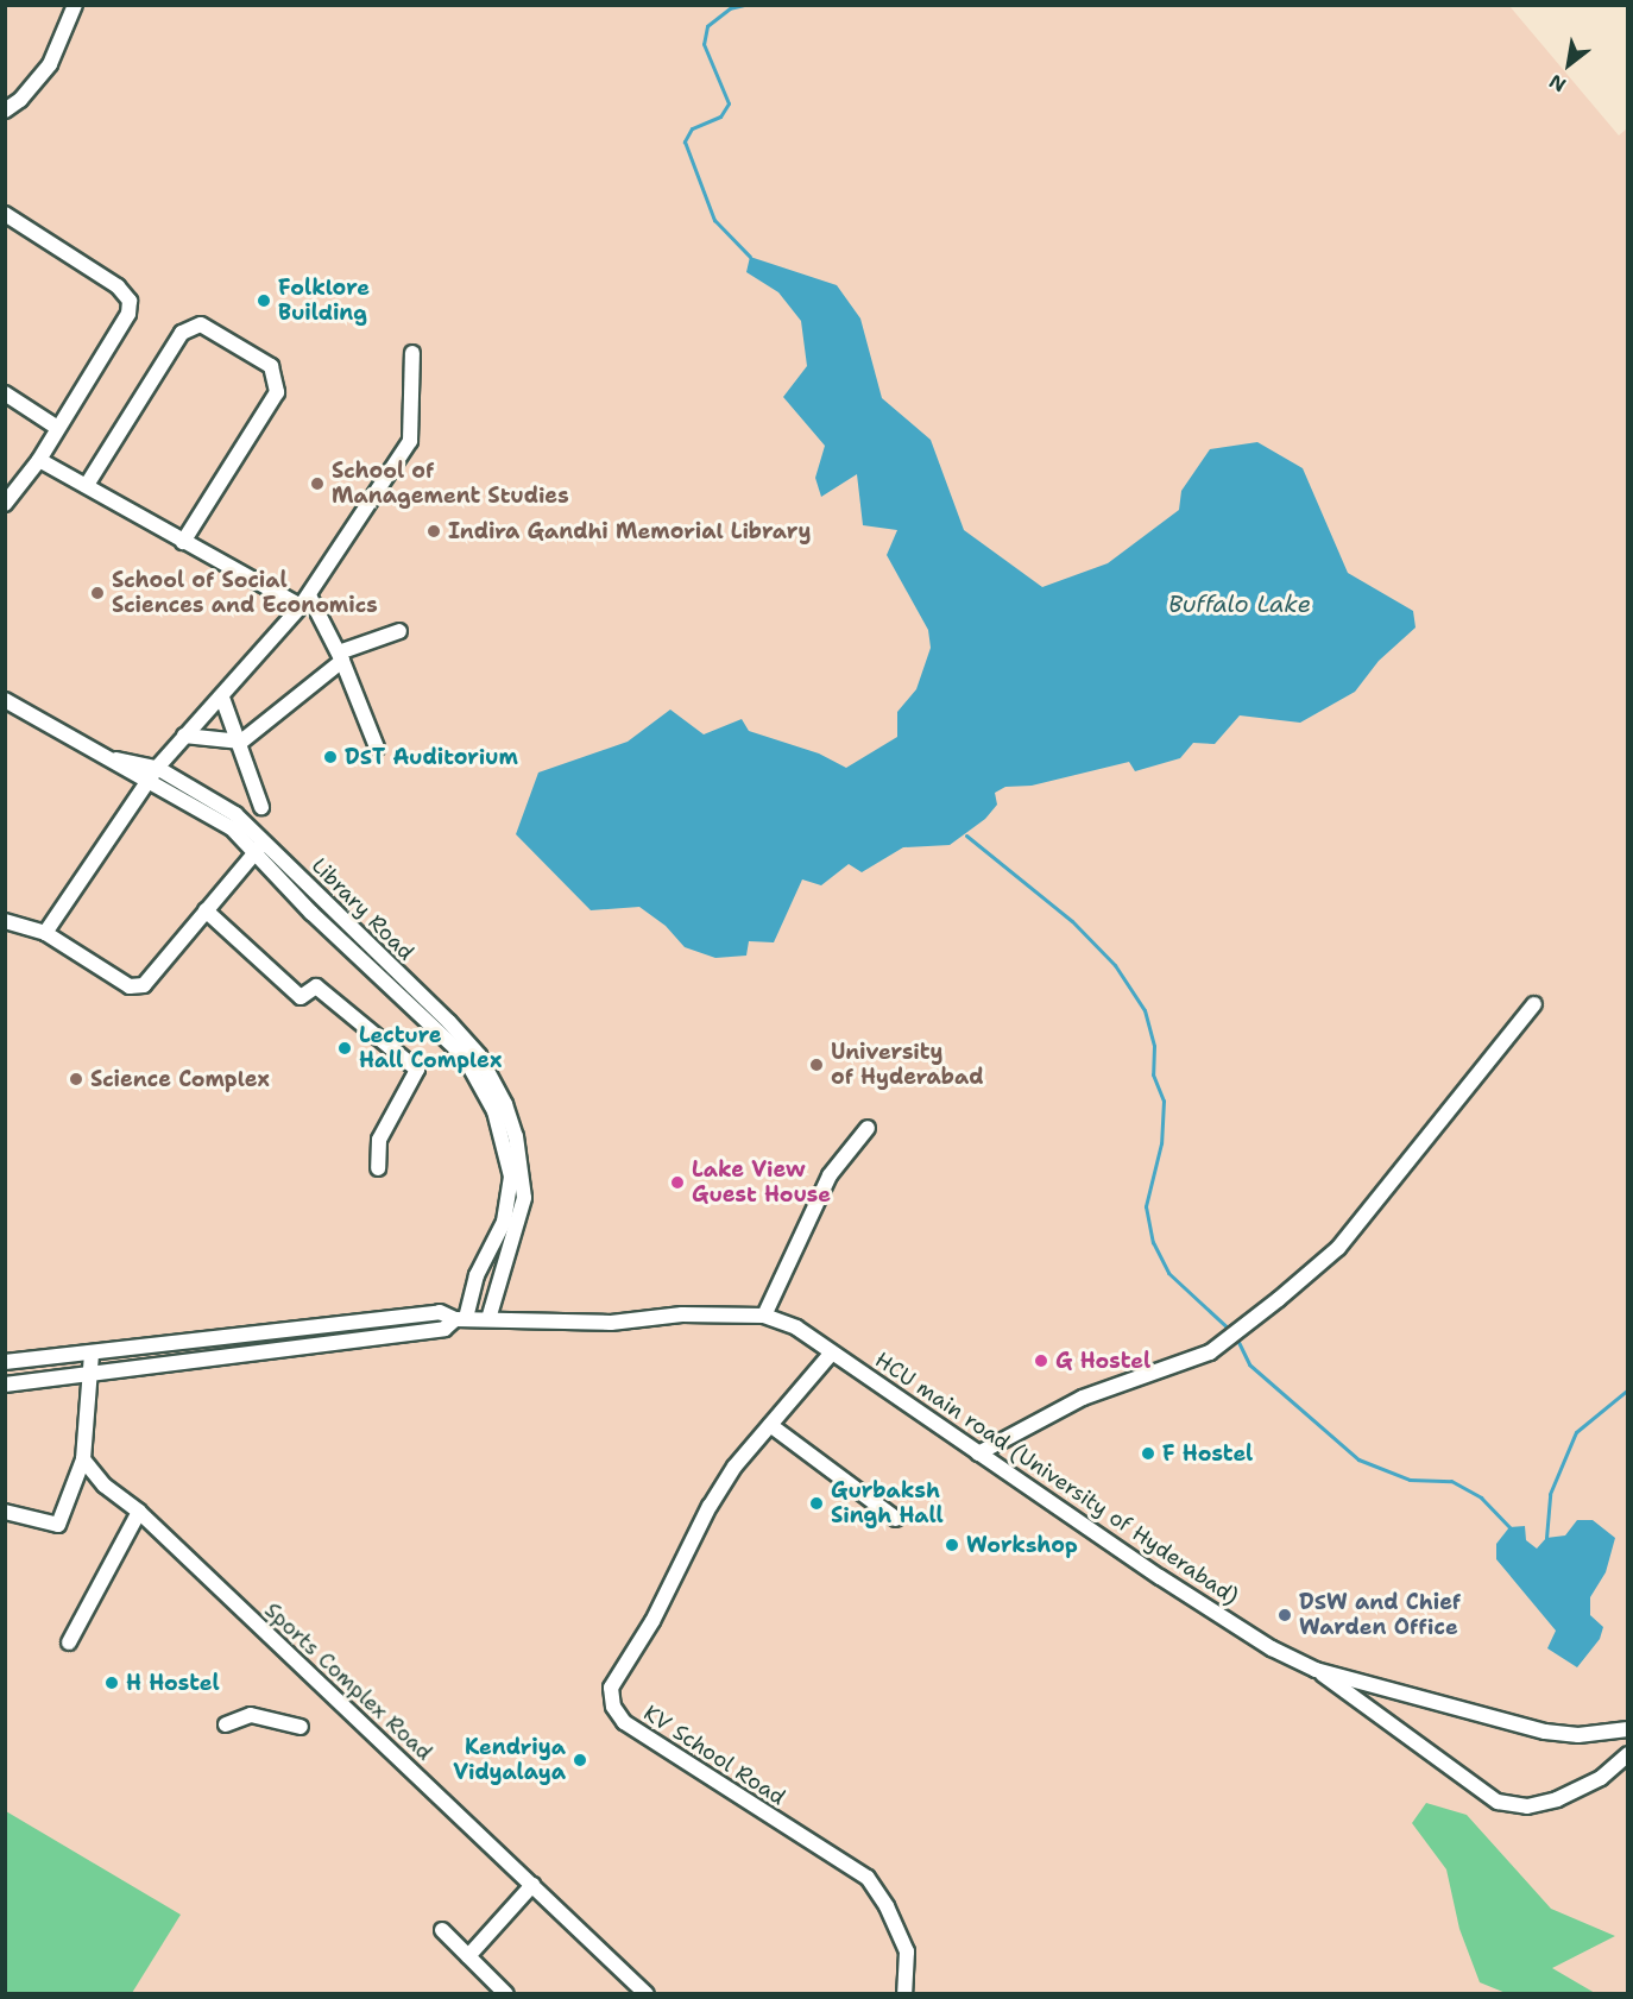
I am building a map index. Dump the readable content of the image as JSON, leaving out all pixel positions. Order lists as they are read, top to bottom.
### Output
{
  "streets": {
    "street": [
      "Library Road",
      "HCU main road (University of Hyderabad)",
      "Sports Complex Road",
      "KV School Road"
    ]
  },
  "crossings": [
    ["Library Road", "HCU main road (University of Hyderabad)"],
    ["HCU main road (University of Hyderabad)", "KV School Road"]
  ],
  "water": ["Buffalo Lake"],
  "places": [
    "Folklore Building",
    "School of Management Studies",
    "Indira Gandhi Memorial Library",
    "School of Social Sciences and Economics",
    "DST Auditorium",
    "Lecture Hall Complex",
    "University of Hyderabad",
    "Science Complex",
    "Lake View Guest House",
    "G Hostel",
    "F Hostel",
    "Gurbaksh Singh Hall",
    "Workshop",
    "DSW and Chief Warden Office",
    "H Hostel",
    "Kendriya Vidyalaya"
  ],
  "north": "bottom left"
}
